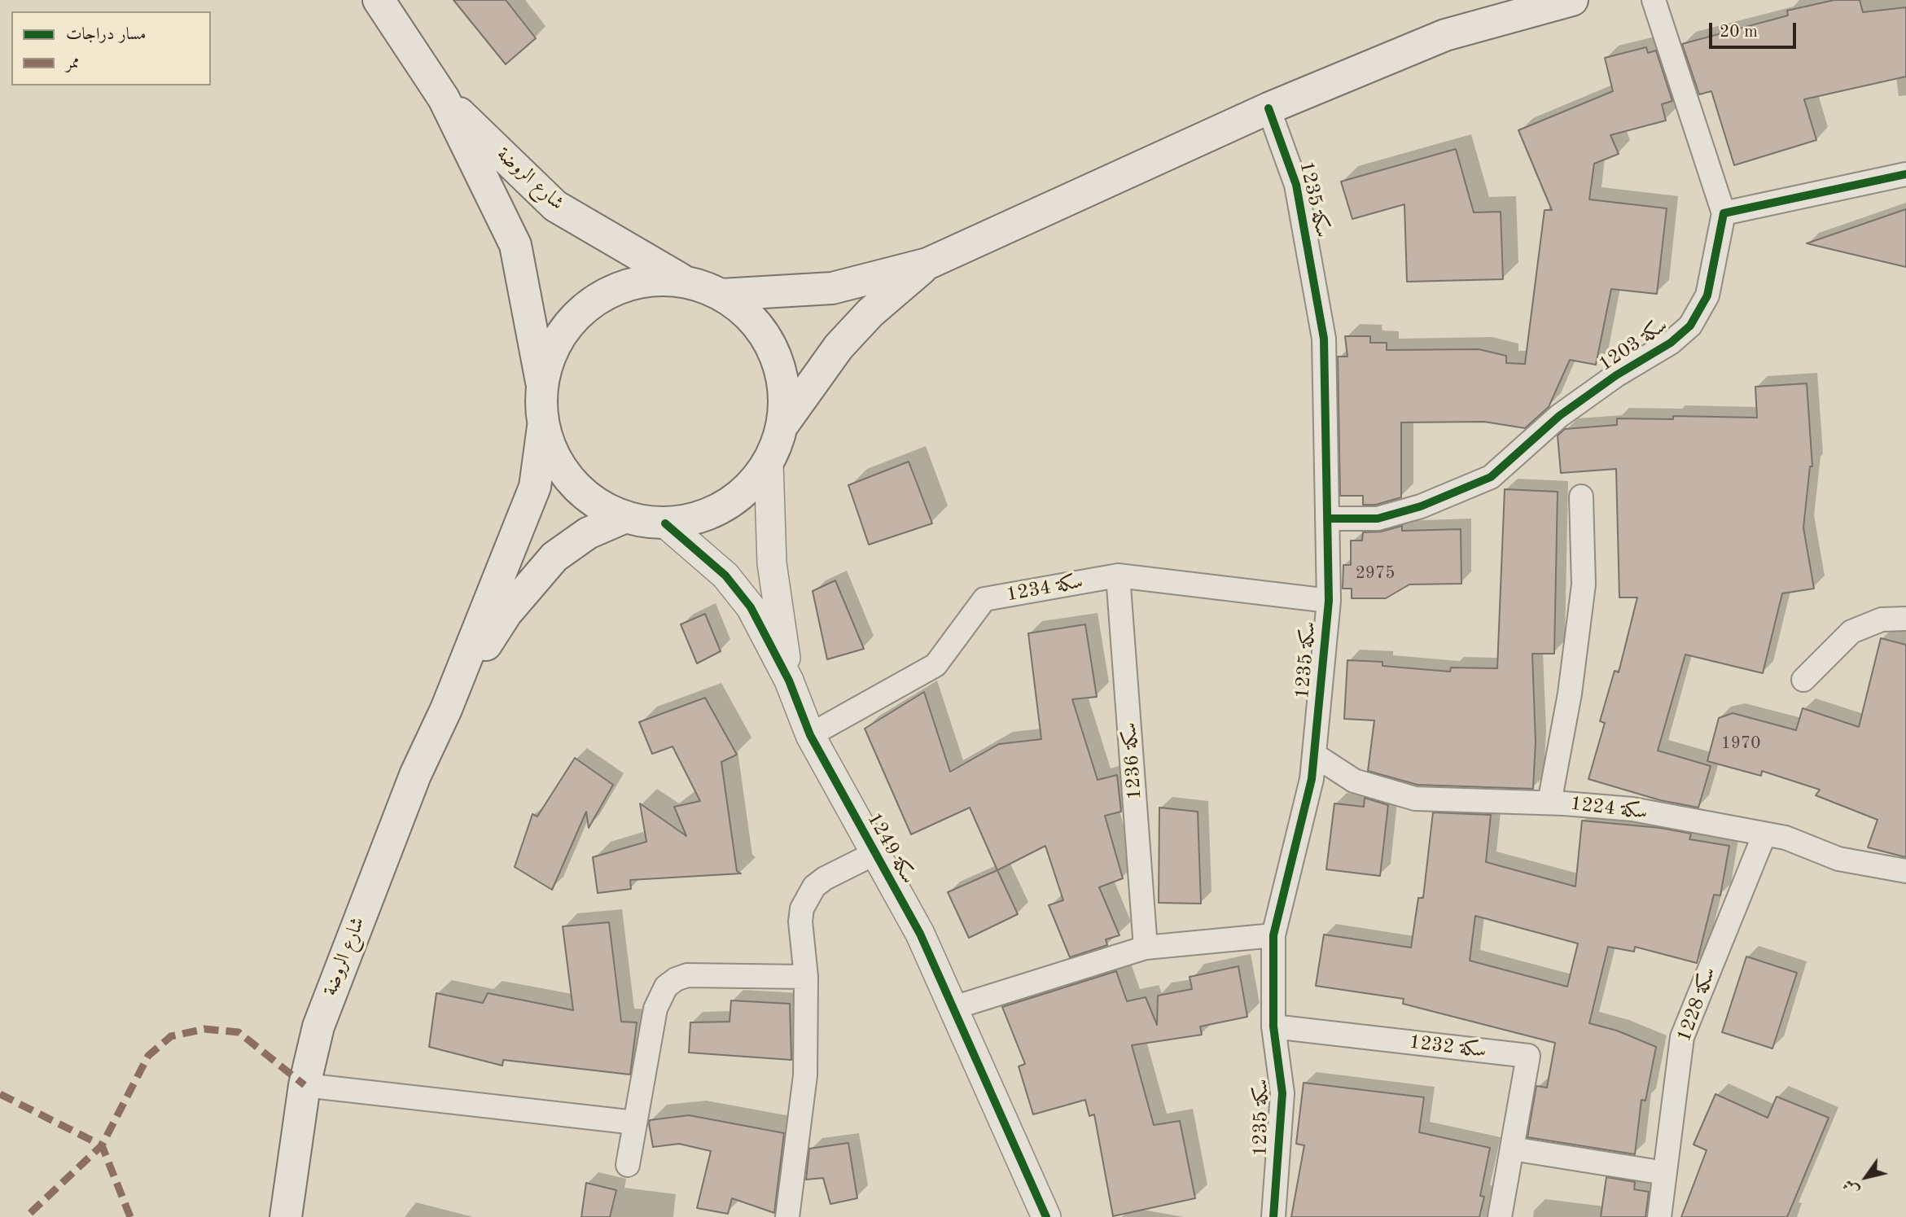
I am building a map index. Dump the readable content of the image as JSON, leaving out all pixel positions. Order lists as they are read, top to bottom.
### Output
{
  "streets": {
    "main road": ["شارع الروضة"],
    "street": [
      "سكة 1235",
      "سكة 1203",
      "سكة 1234",
      "سكة 1236",
      "سكة 1224",
      "سكة 1249",
      "سكة 1228",
      "سكة 1232"
    ]
  },
  "crossings": [
    ["سكة 1235", "سكة 1203"],
    ["سكة 1235", "سكة 1234"],
    ["سكة 1235", "سكة 1224"],
    ["سكة 1235", "سكة 1232"],
    ["سكة 1234", "سكة 1236"],
    ["سكة 1234", "سكة 1249"],
    ["سكة 1224", "سكة 1228"]
  ],
  "house_numbers": ["2975", "1970"],
  "legend": ["مسار دراجات", "ممر"],
  "scale_bar": "20 m",
  "north": "bottom left"
}
